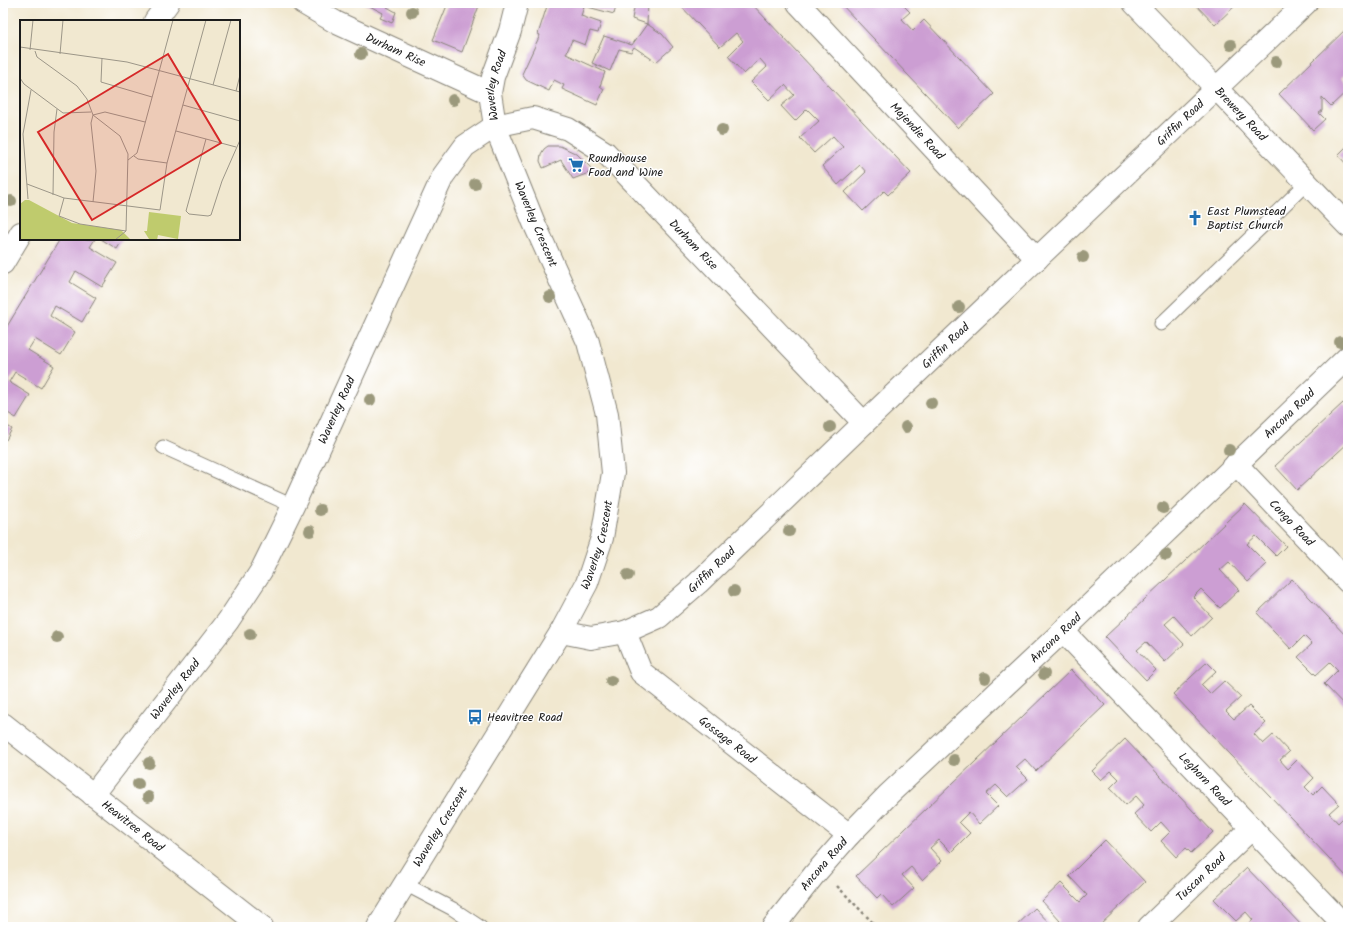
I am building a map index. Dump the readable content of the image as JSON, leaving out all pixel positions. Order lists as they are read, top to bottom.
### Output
{
  "streets": {
    "street": [
      "Durham Rise",
      "Waverley Road",
      "Brewery Road",
      "Griffin Road",
      "Majendie Road",
      "Waverley Crescent",
      "Ancona Road",
      "Congo Road",
      "Gossage Road",
      "Leghorn Road",
      "Heavitree Road",
      "Tuscan Road"
    ]
  },
  "crossings": [
    ["Durham Rise", "Waverley Road"],
    ["Durham Rise", "Griffin Road"],
    ["Durham Rise", "Waverley Crescent"],
    ["Waverley Road", "Waverley Crescent"],
    ["Waverley Road", "Heavitree Road"],
    ["Brewery Road", "Griffin Road"],
    ["Griffin Road", "Majendie Road"],
    ["Griffin Road", "Waverley Crescent"],
    ["Griffin Road", "Gossage Road"],
    ["Ancona Road", "Congo Road"],
    ["Ancona Road", "Gossage Road"],
    ["Ancona Road", "Leghorn Road"],
    ["Leghorn Road", "Tuscan Road"]
  ],
  "places": {
    "supermarket": ["Roundhouse Food and Wine"],
    "church": ["East Plumstead Baptist Church"],
    "bus stop": ["Heavitree Road"]
  }
}
